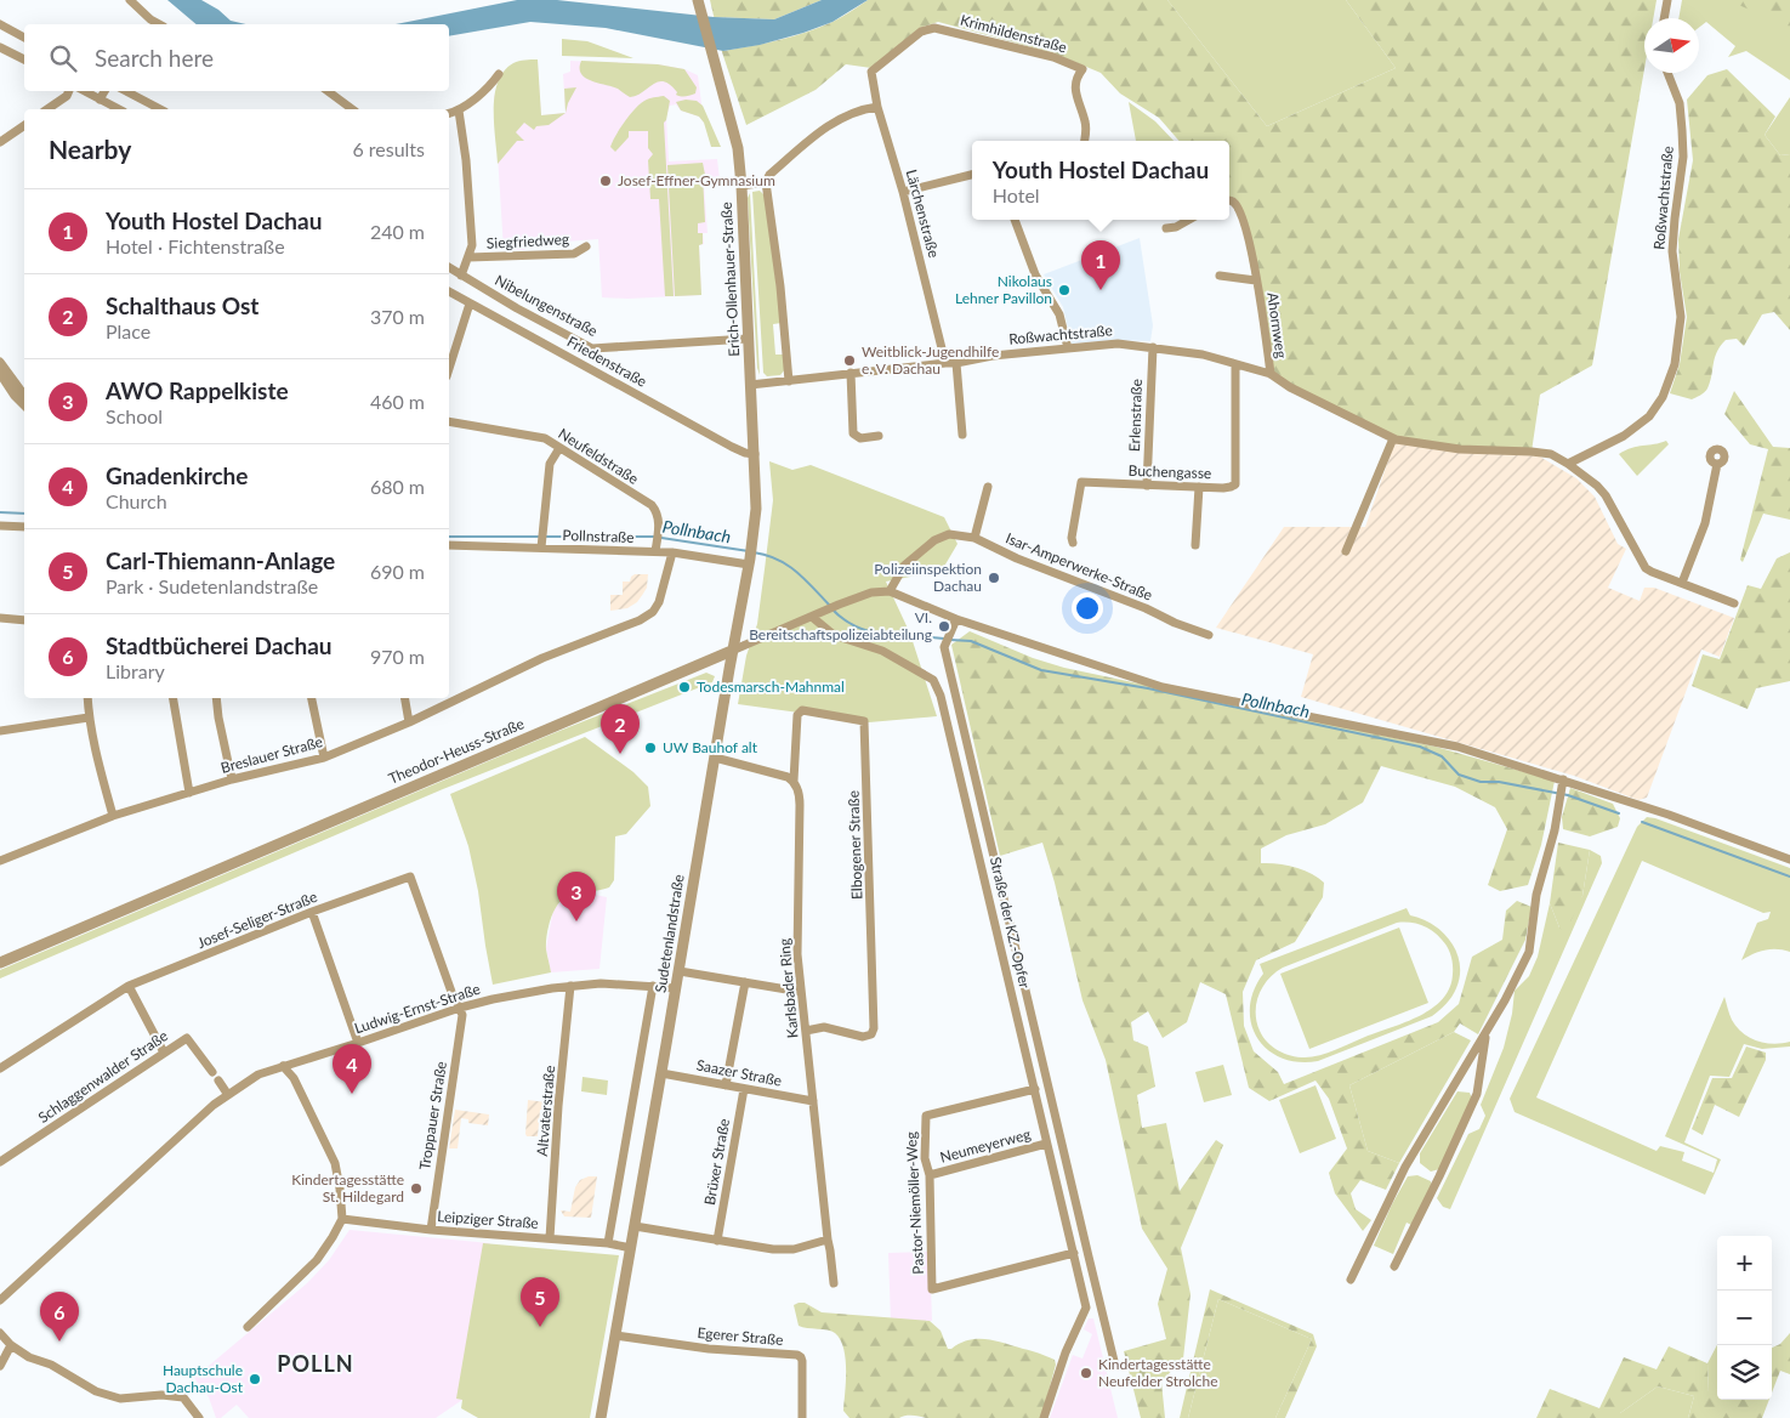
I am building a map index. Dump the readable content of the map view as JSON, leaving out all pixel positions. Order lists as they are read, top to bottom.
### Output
{
  "streets": {
    "street": [
      "Krimhildenstraße",
      "Roßwachtstraße",
      "Lärchenstraße",
      "Siegfriedweg",
      "Erich-Ollenhauer-Straße",
      "Nibelungenstraße",
      "Ahornweg",
      "Friedenstraße",
      "Erlenstraße",
      "Neufeldstraße",
      "Buchengasse",
      "Pollnstraße",
      "Isar-Amperwerke-Straße",
      "Theodor-Heuss-Straße",
      "Breslauer Straße",
      "Elbogener Straße",
      "Josef-Seliger-Straße",
      "Straße der KZ.-Opfer",
      "Sudetenlandstraße",
      "Karlsbader Ring",
      "Ludwig-Ernst-Straße",
      "Saazer Straße",
      "Schlaggenwalder Straße",
      "Altvaterstraße",
      "Troppauer Straße",
      "Neumeyerweg",
      "Brüxer Straße",
      "Pastor-Niemöller-Weg",
      "Leipziger Straße",
      "Egerer Straße"
    ]
  },
  "crossings": [
    ["Krimhildenstraße", "Lärchenstraße"],
    ["Roßwachtstraße", "Lärchenstraße"],
    ["Roßwachtstraße", "Erich-Ollenhauer-Straße"],
    ["Roßwachtstraße", "Ahornweg"],
    ["Roßwachtstraße", "Erlenstraße"],
    ["Roßwachtstraße", "Buchengasse"],
    ["Erich-Ollenhauer-Straße", "Nibelungenstraße"],
    ["Erich-Ollenhauer-Straße", "Friedenstraße"],
    ["Erich-Ollenhauer-Straße", "Sudetenlandstraße"],
    ["Friedenstraße", "Sudetenlandstraße"],
    ["Erlenstraße", "Buchengasse"],
    ["Neufeldstraße", "Pollnstraße"],
    ["Pollnstraße", "Breslauer Straße"],
    ["Pollnstraße", "Sudetenlandstraße"],
    ["Isar-Amperwerke-Straße", "Theodor-Heuss-Straße"],
    ["Theodor-Heuss-Straße", "Straße der KZ.-Opfer"],
    ["Theodor-Heuss-Straße", "Sudetenlandstraße"],
    ["Elbogener Straße", "Karlsbader Ring"],
    ["Josef-Seliger-Straße", "Ludwig-Ernst-Straße"],
    ["Josef-Seliger-Straße", "Troppauer Straße"],
    ["Straße der KZ.-Opfer", "Neumeyerweg"],
    ["Straße der KZ.-Opfer", "Pastor-Niemöller-Weg"],
    ["Sudetenlandstraße", "Ludwig-Ernst-Straße"],
    ["Sudetenlandstraße", "Saazer Straße"],
    ["Sudetenlandstraße", "Leipziger Straße"],
    ["Sudetenlandstraße", "Egerer Straße"],
    ["Karlsbader Ring", "Saazer Straße"],
    ["Ludwig-Ernst-Straße", "Altvaterstraße"],
    ["Ludwig-Ernst-Straße", "Troppauer Straße"],
    ["Saazer Straße", "Brüxer Straße"],
    ["Altvaterstraße", "Leipziger Straße"],
    ["Troppauer Straße", "Leipziger Straße"],
    ["Neumeyerweg", "Pastor-Niemöller-Weg"]
  ],
  "districts": ["POLLN"],
  "water": ["Pollnbach"],
  "places": [
    "Josef-Effner-Gymnasium",
    "Nikolaus Lehner Pavillon",
    "Weitblick-Jugendhilfe e. V. Dachau",
    "Polizeiinspektion Dachau",
    "VI. Bereitschaftspolizeiabteilung",
    "Todesmarsch-Mahnmal",
    "UW Bauhof alt",
    "Kindertagesstätte St. Hildegard",
    "Kindertagesstätte Neufelder Strolche",
    "Hauptschule Dachau-Ost"
  ],
  "north": "right",
  "page": {
    "search": "Search here",
    "heading": ["Nearby", "6 results"],
    "popup": ["Youth Hostel Dachau", "Hotel"],
    "list": [
      {
        "mark": "1",
        "name": "Youth Hostel Dachau",
        "note": "Hotel · Fichtenstraße",
        "value": "240 m"
      },
      {
        "mark": "2",
        "name": "Schalthaus Ost",
        "note": "Place",
        "value": "370 m"
      },
      {
        "mark": "3",
        "name": "AWO Rappelkiste",
        "note": "School",
        "value": "460 m"
      },
      {
        "mark": "4",
        "name": "Gnadenkirche",
        "note": "Church",
        "value": "680 m"
      },
      {
        "mark": "5",
        "name": "Carl-Thiemann-Anlage",
        "note": "Park · Sudetenlandstraße",
        "value": "690 m"
      },
      {
        "mark": "6",
        "name": "Stadtbücherei Dachau",
        "note": "Library",
        "value": "970 m"
      }
    ],
    "pins": [
      "1",
      "2",
      "3",
      "4",
      "5",
      "6"
    ],
    "map_buttons": ["+", "−"]
  }
}
